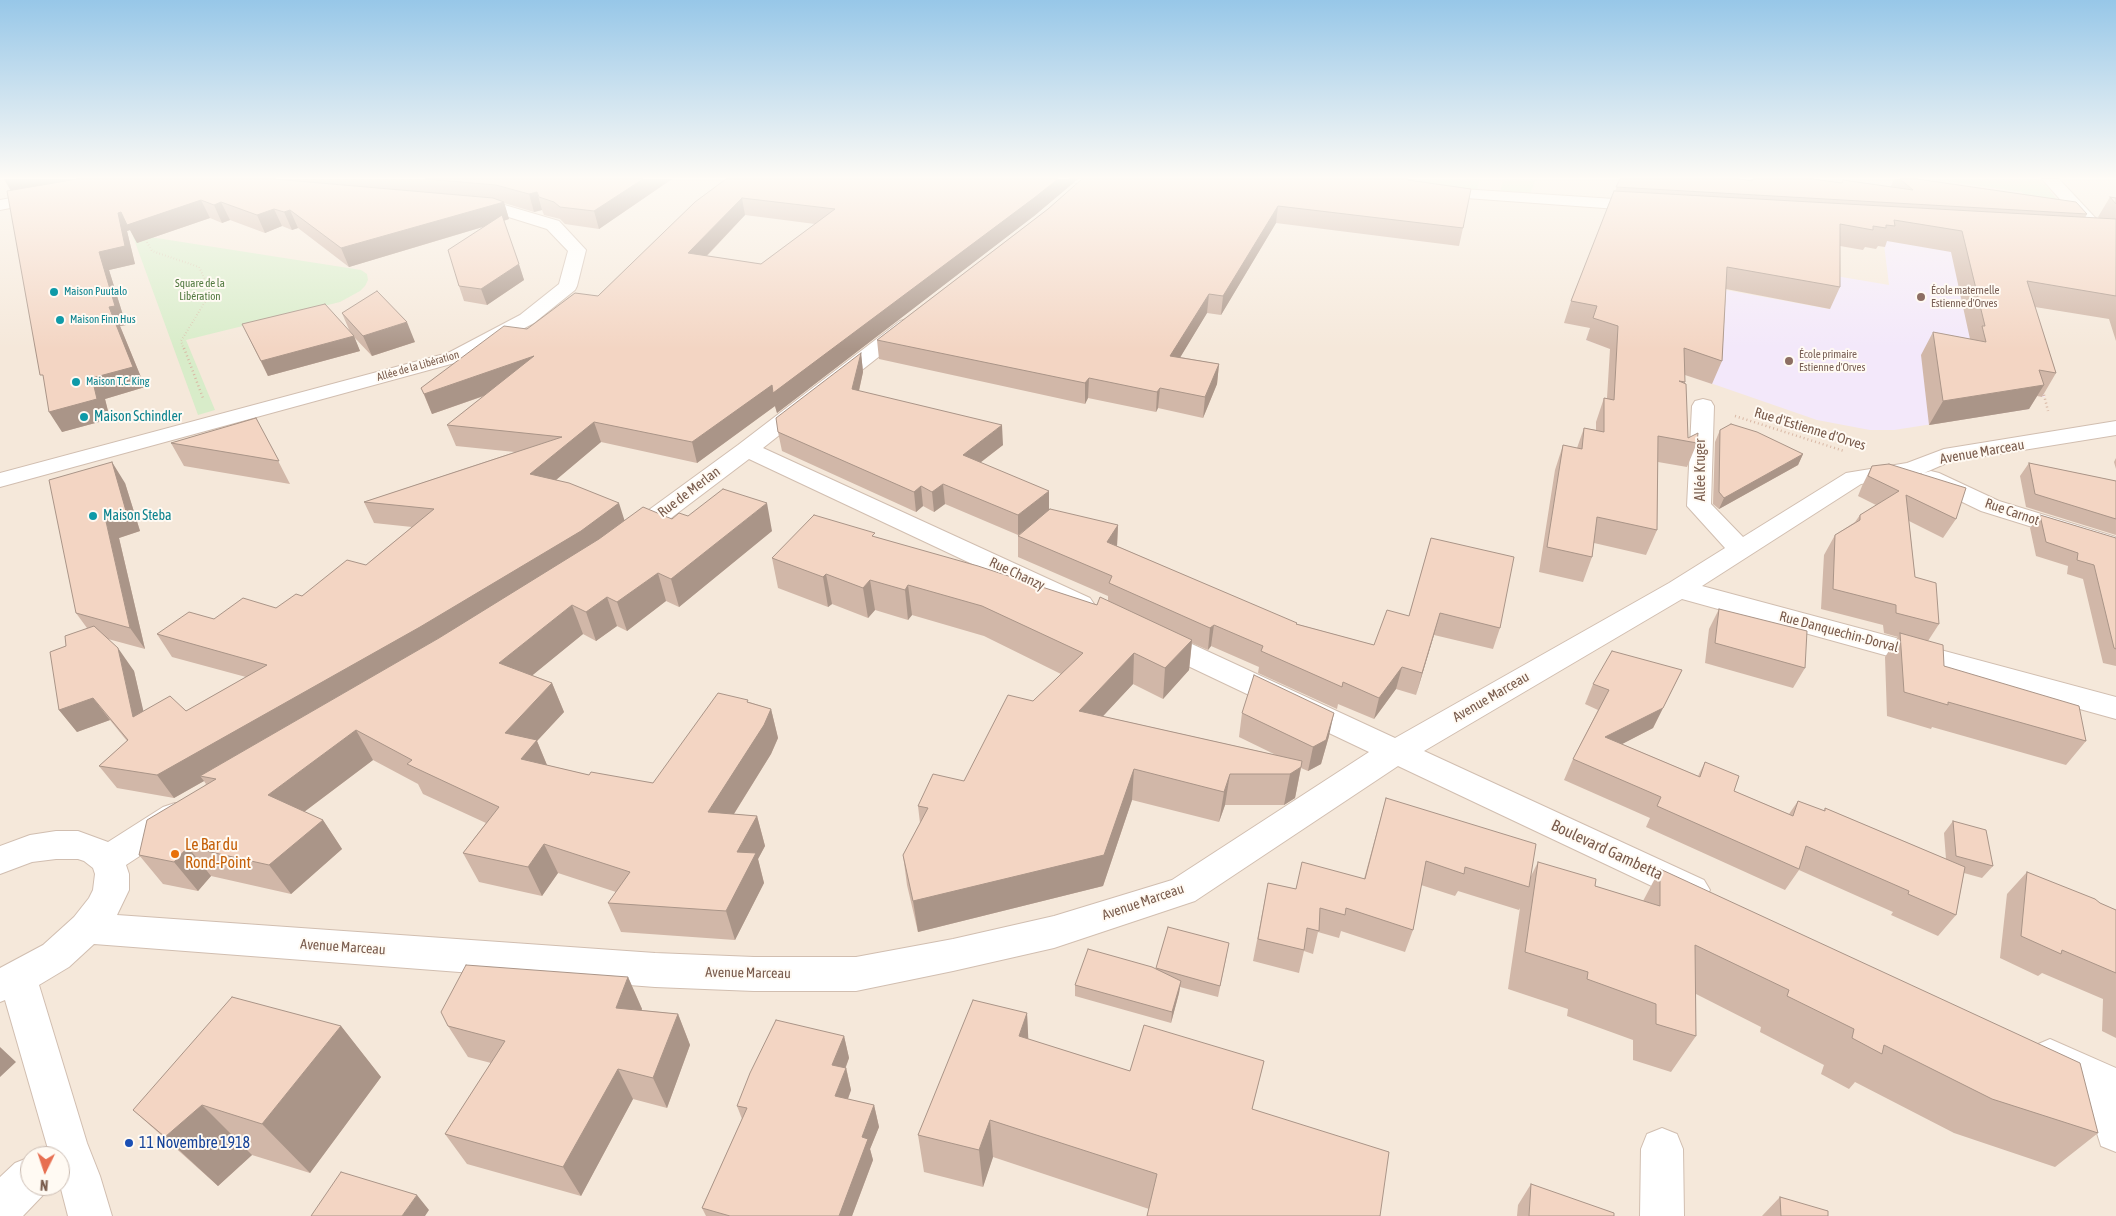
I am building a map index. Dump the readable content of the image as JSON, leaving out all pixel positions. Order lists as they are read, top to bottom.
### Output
{
  "streets": {
    "street": [
      "Allée de la Libération",
      "Avenue Marceau",
      "Allée Kruger",
      "Rue de Merlan",
      "Rue Carnot",
      "Rue Chanzy",
      "Rue Danquechin-Dorval",
      "Boulevard Gambetta"
    ],
    "path": ["Rue d'Estienne d'Orves"]
  },
  "crossings": [
    ["Rue d'Estienne d'Orves", "Allée Kruger"],
    ["Avenue Marceau", "Allée Kruger"],
    ["Avenue Marceau", "Rue Carnot"],
    ["Avenue Marceau", "Rue Danquechin-Dorval"],
    ["Avenue Marceau", "Boulevard Gambetta"],
    ["Rue de Merlan", "Rue Chanzy"]
  ],
  "parks": ["Square de la Libération"],
  "places": [
    "Maison Puutalo",
    "École maternelle Estienne d'Orves",
    "Maison Finn Hus",
    "École primaire Estienne d'Orves",
    "Maison T.C. King",
    "Maison Schindler",
    "Maison Steba",
    "Le Bar du Rond-Point",
    "11 Novembre 1918"
  ],
  "north": "bottom"
}
